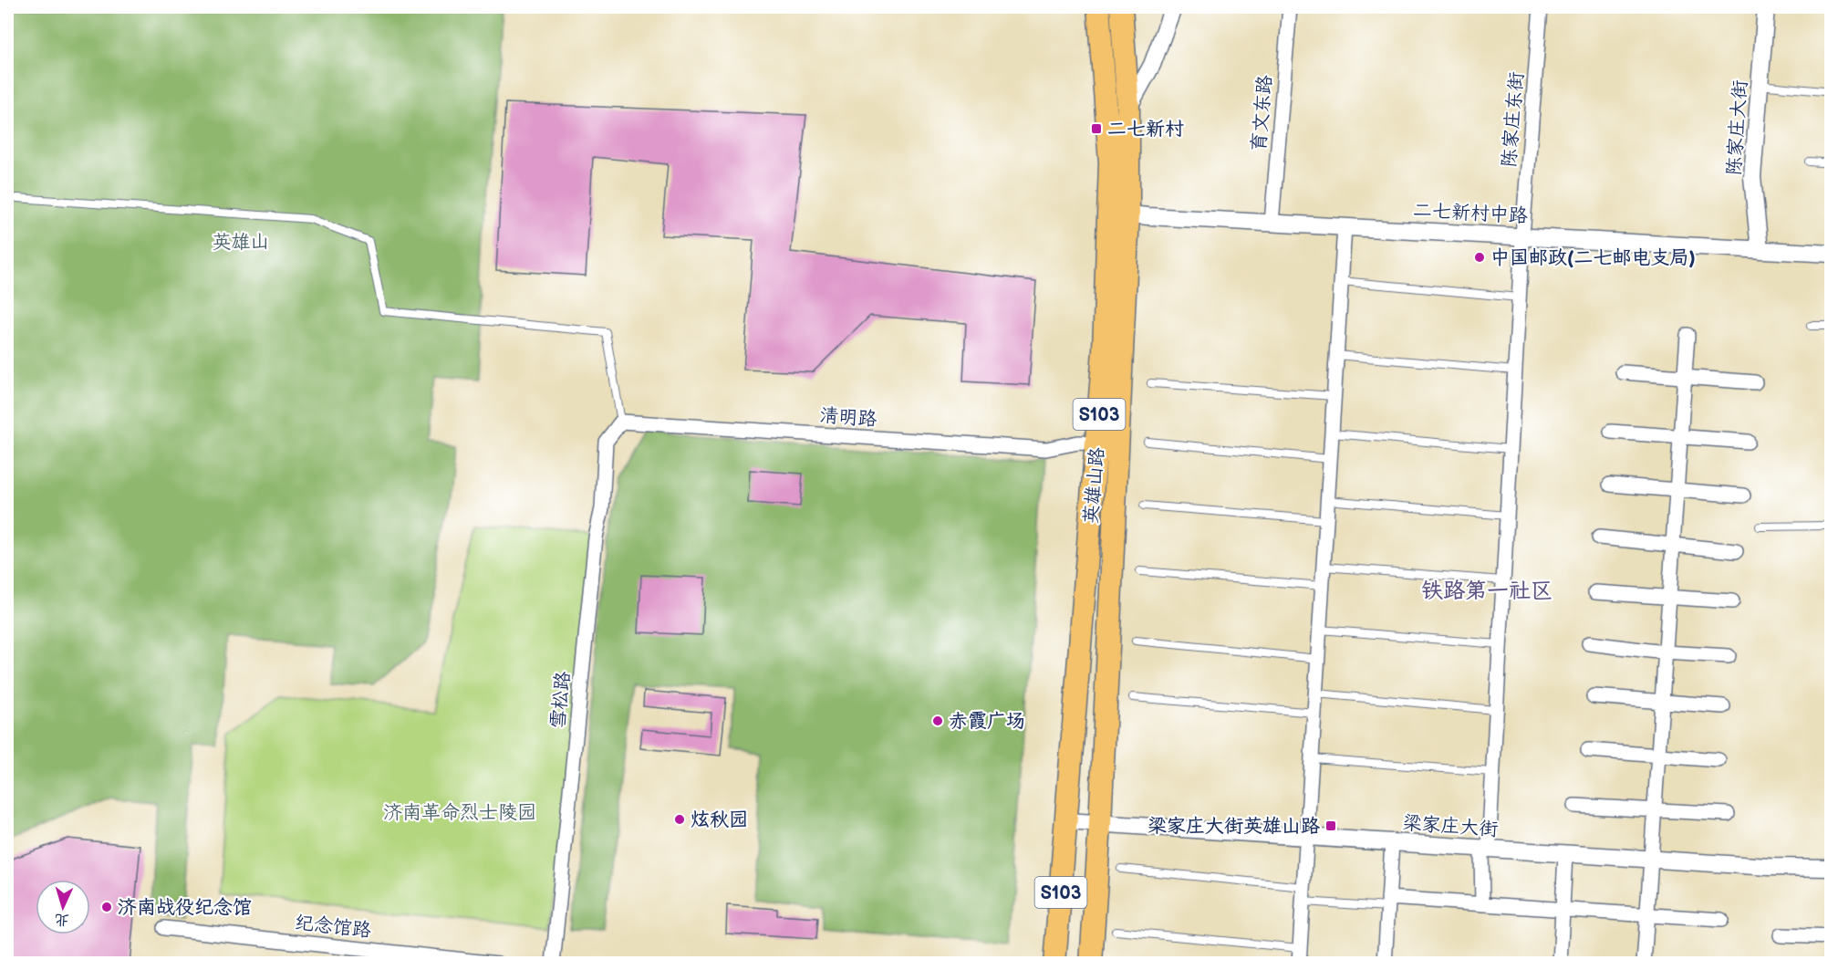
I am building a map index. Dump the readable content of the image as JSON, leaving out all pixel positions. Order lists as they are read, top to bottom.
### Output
{
  "streets": {
    "main road": ["S103", "英雄山路"],
    "street": [
      "育文东路",
      "陈家庄东街",
      "陈家庄大街",
      "二七新村中路",
      "清明路",
      "雪松路",
      "梁家庄大街",
      "纪念馆路"
    ]
  },
  "crossings": [
    ["育文东路", "二七新村中路"],
    ["陈家庄东街", "二七新村中路"],
    ["陈家庄东街", "梁家庄大街"],
    ["陈家庄大街", "二七新村中路"],
    ["二七新村中路", "英雄山路"],
    ["清明路", "英雄山路"],
    ["清明路", "雪松路"],
    ["英雄山路", "梁家庄大街"]
  ],
  "districts": ["铁路第一社区"],
  "parks": ["英雄山", "济南革命烈士陵园"],
  "places": {
    "transit": ["二七新村", "梁家庄大街英雄山路"],
    "other": [
      "中国邮政(二七邮电支局)",
      "赤霞广场",
      "炫秋园",
      "济南战役纪念馆"
    ]
  },
  "north": "bottom"
}
